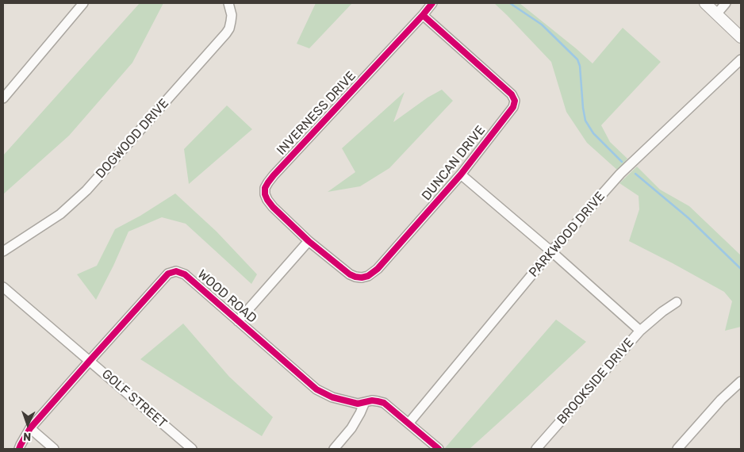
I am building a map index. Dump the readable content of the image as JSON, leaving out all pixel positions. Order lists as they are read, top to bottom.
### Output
{
  "streets": {
    "street": [
      "INVERNESS DRIVE",
      "DOGWOOD DRIVE",
      "DUNCAN DRIVE",
      "PARKWOOD DRIVE",
      "WOOD ROAD",
      "BROOKSIDE DRIVE",
      "GOLF STREET"
    ]
  },
  "crossings": [
    ["INVERNESS DRIVE", "DUNCAN DRIVE"],
    ["DUNCAN DRIVE", "BROOKSIDE DRIVE"],
    ["PARKWOOD DRIVE", "WOOD ROAD"],
    ["PARKWOOD DRIVE", "BROOKSIDE DRIVE"],
    ["WOOD ROAD", "GOLF STREET"]
  ],
  "north": "bottom"
}
